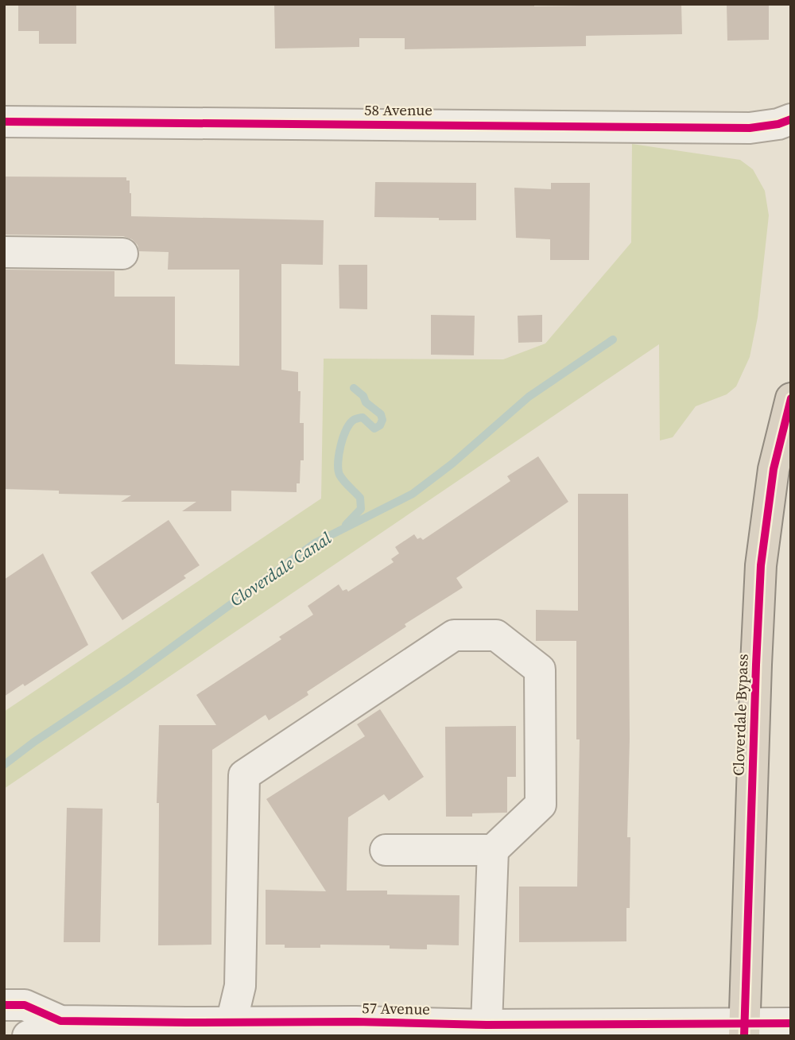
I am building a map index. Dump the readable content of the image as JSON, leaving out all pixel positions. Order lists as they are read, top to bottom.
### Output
{
  "streets": {
    "highway": ["Cloverdale Bypass"],
    "street": ["58 Avenue", "57 Avenue"]
  },
  "crossings": [
    ["Cloverdale Bypass", "57 Avenue"]
  ],
  "water": ["Cloverdale Canal"]
}
